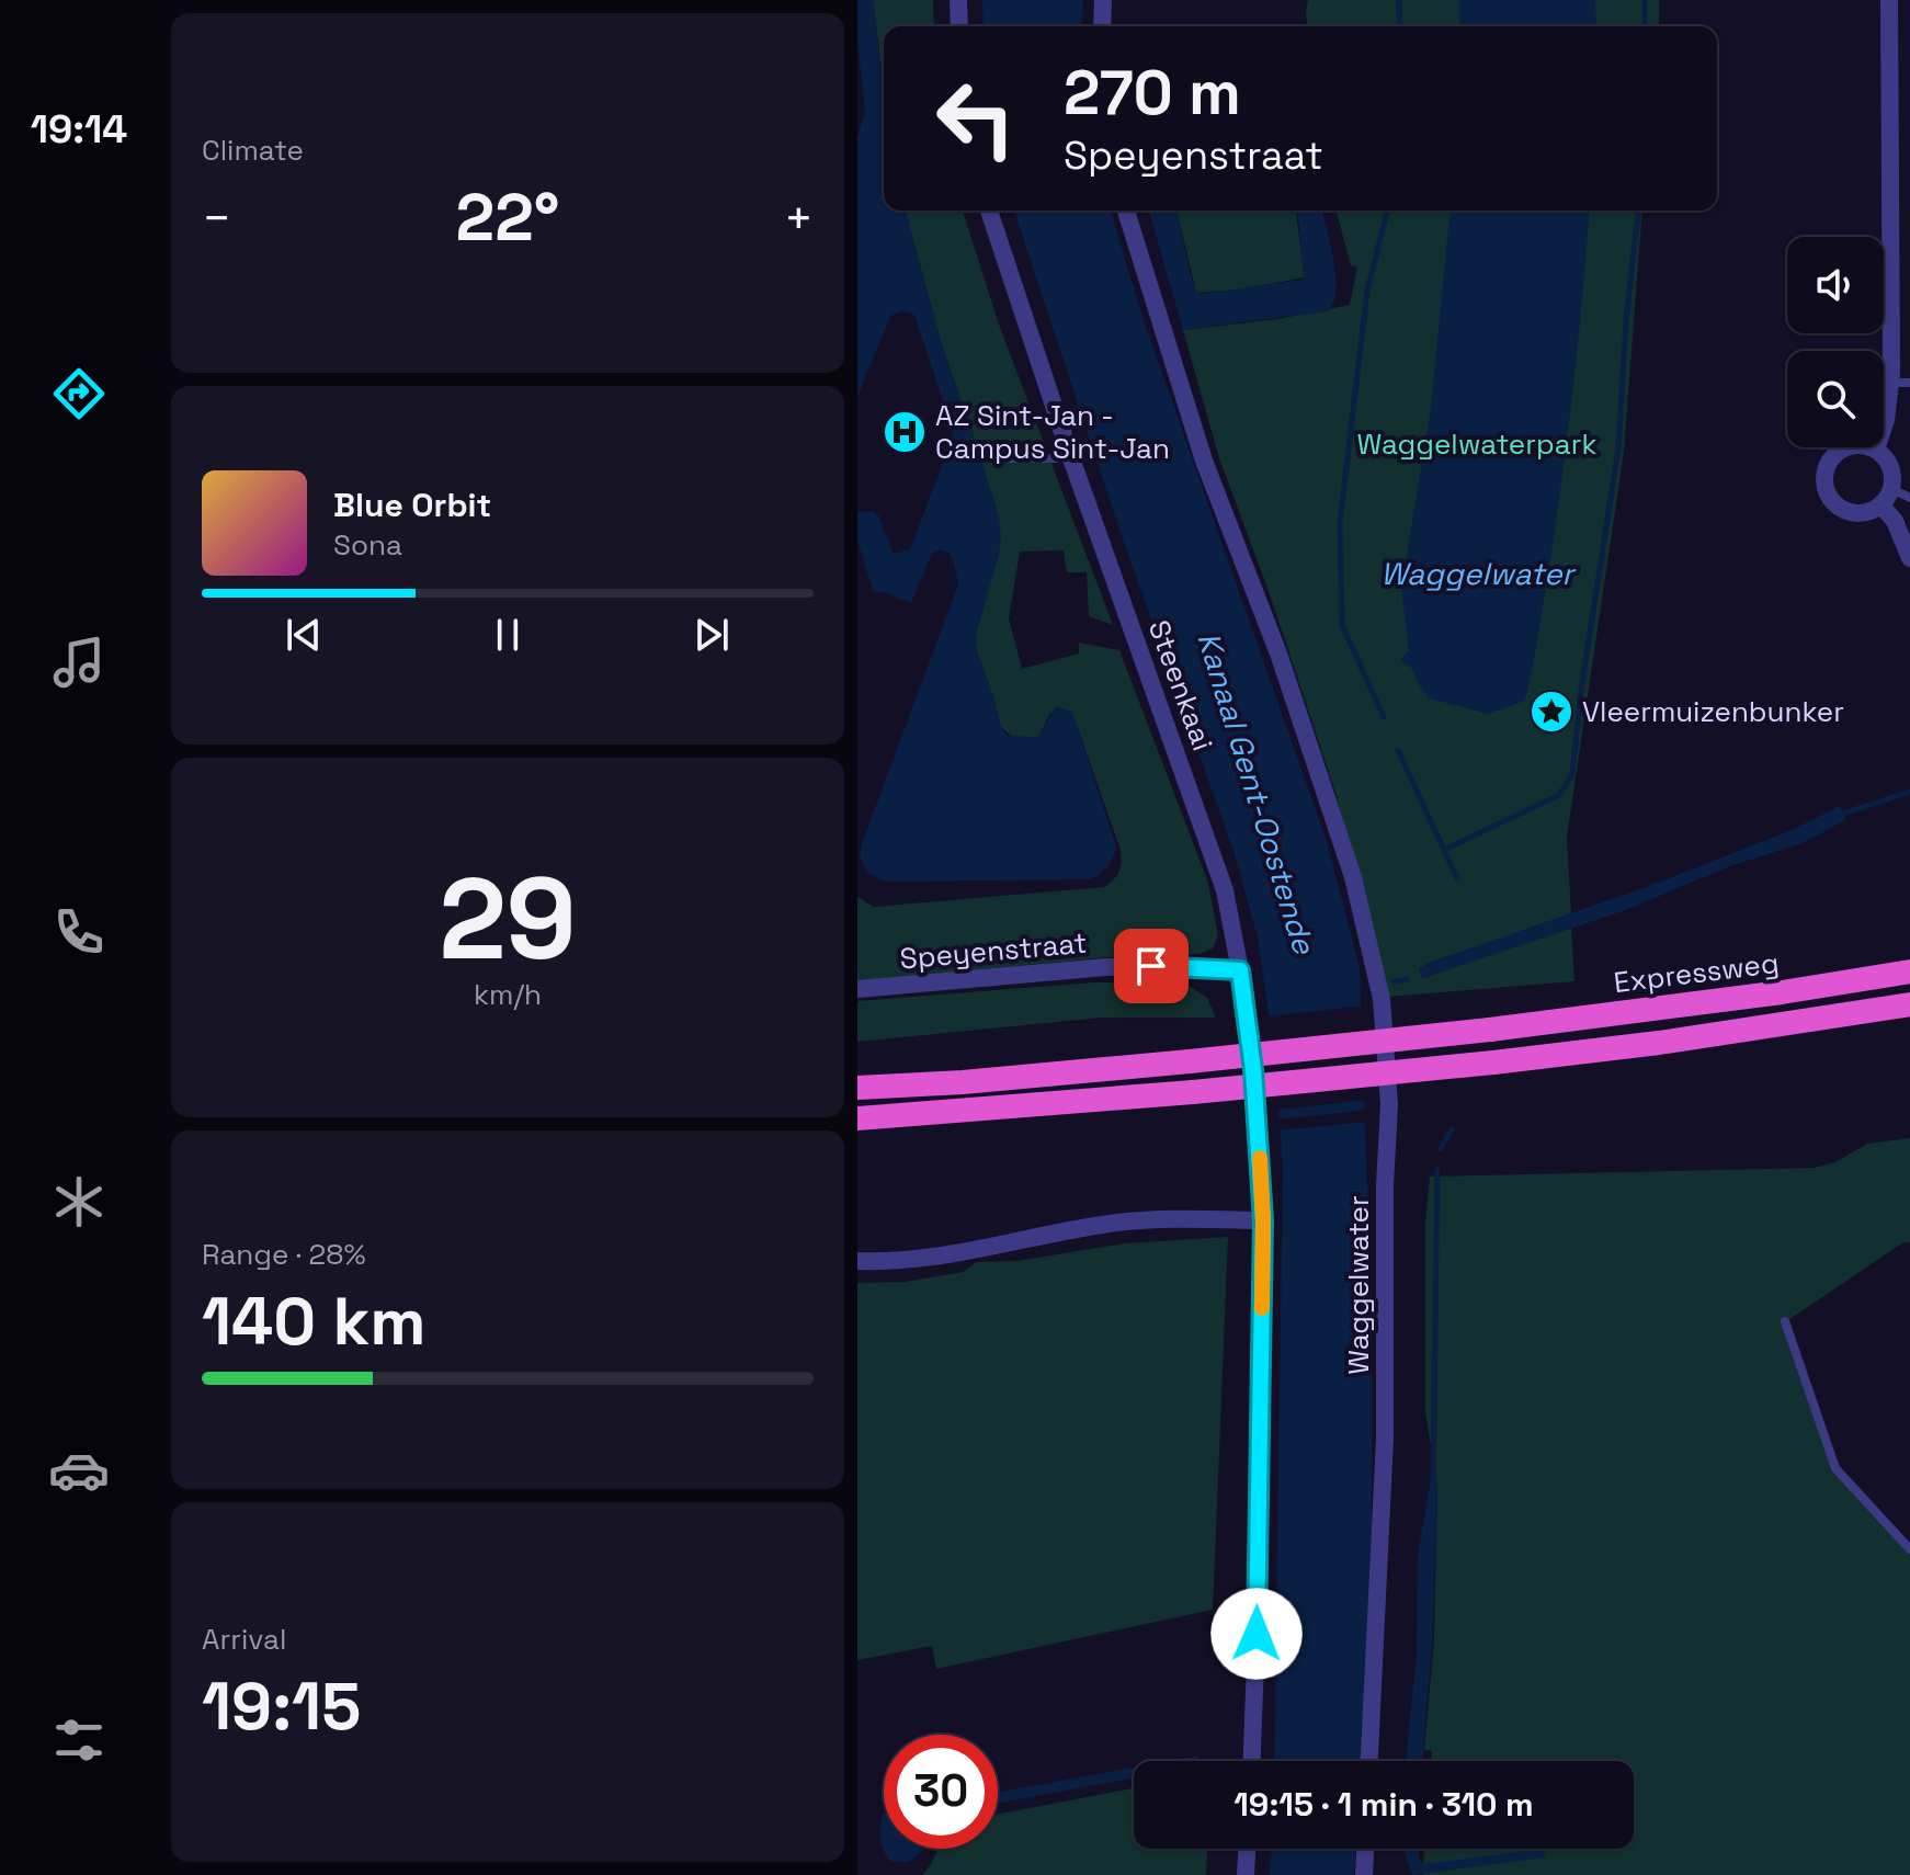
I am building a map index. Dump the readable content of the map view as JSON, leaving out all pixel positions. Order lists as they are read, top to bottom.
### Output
{
  "streets": {
    "highway": ["Expressweg"],
    "street": ["Steenkaai", "Speyenstraat", "Waggelwater"]
  },
  "crossings": [
    ["Steenkaai", "Speyenstraat"]
  ],
  "water": ["Waggelwater", "Kanaal Gent-Oostende"],
  "parks": ["Waggelwaterpark"],
  "places": {
    "hospital": ["AZ Sint-Jan - Campus Sint-Jan"],
    "place": ["Vleermuizenbunker"]
  },
  "page": {
    "tabs": "19:14",
    "tile": [
      "Climate",
      ["29", "km/h"],
      ["Range · 28%", "140 km"],
      ["Arrival", "19:15"]
    ],
    "turn": ["270 m", "Speyenstraat"],
    "heat": ["−", "22°", "+"],
    "song": ["Blue Orbit", "Sona"],
    "limit": "30",
    "trip": "19:15 · 1 min · 310 m"
  }
}
